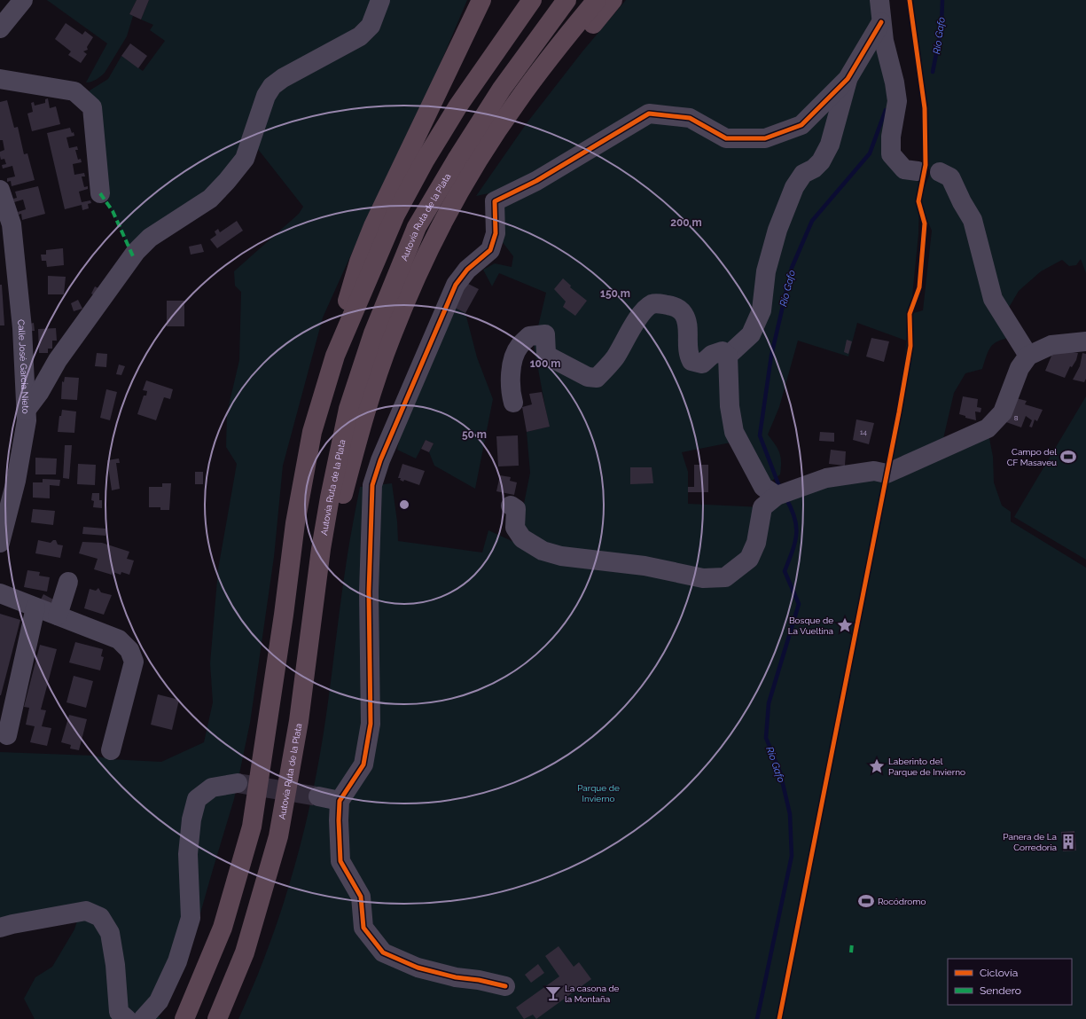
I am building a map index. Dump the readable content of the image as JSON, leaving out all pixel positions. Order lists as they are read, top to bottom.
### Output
{
  "streets": {
    "highway": ["Autovía Ruta de la Plata"],
    "street": ["Calle José García Nieto"]
  },
  "water": ["Río Gafo"],
  "parks": ["Parque de Invierno"],
  "places": {
    "sports": ["Campo del CF Masaveu", "Rocódromo"],
    "place": ["Bosque de La Vueltina", "Laberinto del Parque de Invierno"],
    "building": ["Panera de La Corredoria"],
    "bar": ["La casona de la Montaña"]
  },
  "house_numbers": ["8", "14"],
  "legend": ["Ciclovía", "Sendero"],
  "rings": [
    "200 m",
    "150 m",
    "100 m",
    "50 m"
  ]
}
